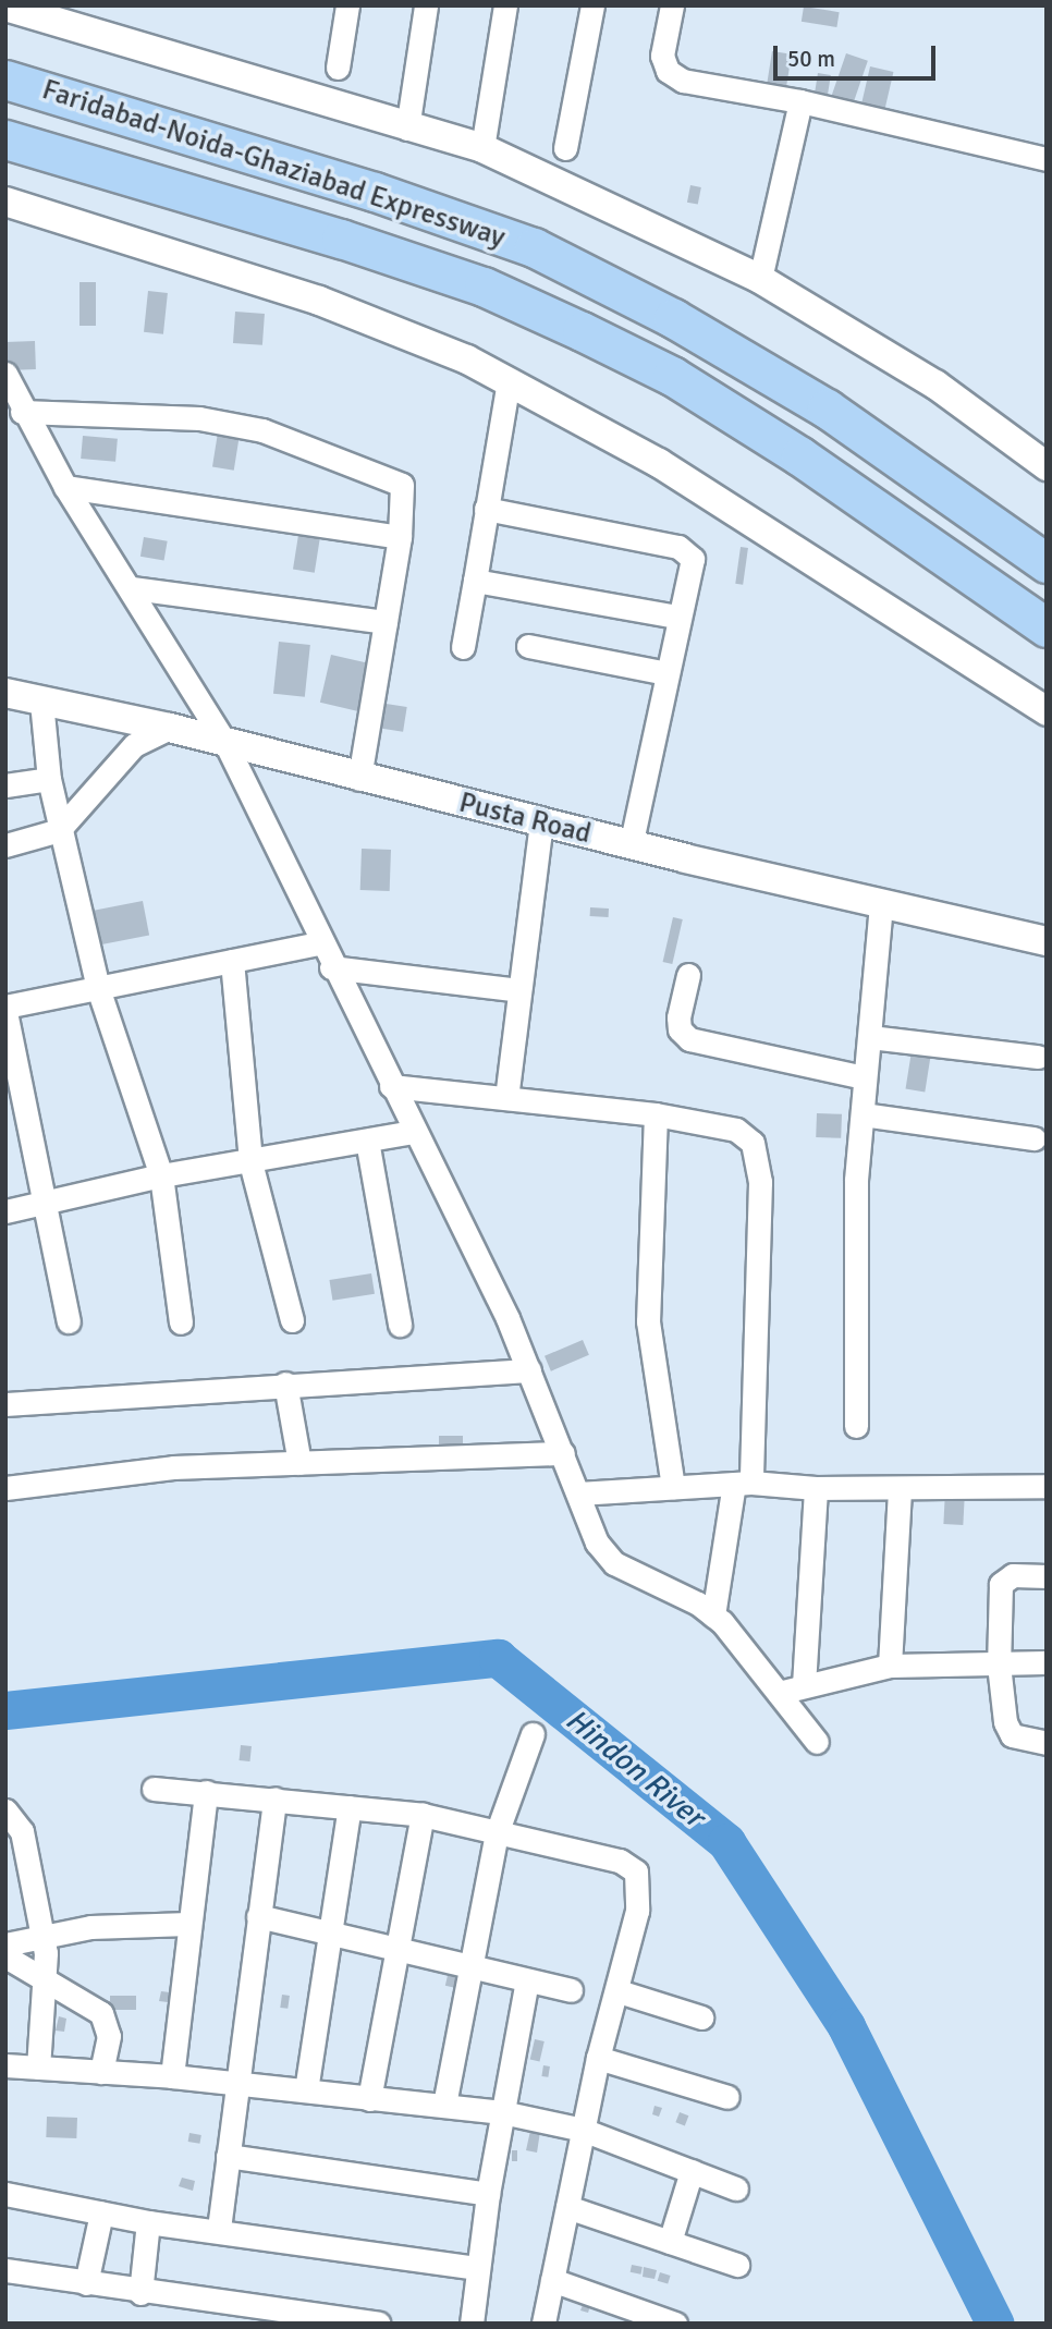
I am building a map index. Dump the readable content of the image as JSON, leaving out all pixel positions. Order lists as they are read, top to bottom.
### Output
{
  "streets": {
    "main road": ["Faridabad-Noida-Ghaziabad Expressway"],
    "street": ["Pusta Road"]
  },
  "water": ["Hindon River"],
  "scale_bar": "50 m"
}
